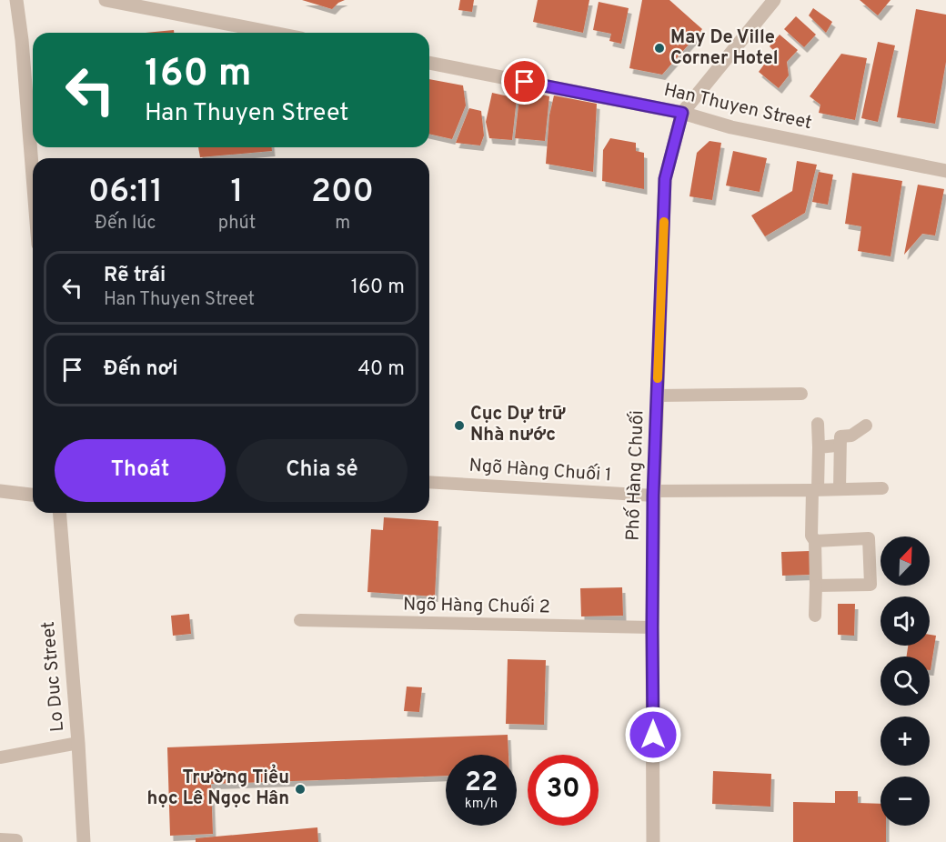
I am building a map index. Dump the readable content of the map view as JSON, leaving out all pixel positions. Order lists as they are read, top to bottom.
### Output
{
  "streets": {
    "street": ["Han Thuyen Street", "Phố Hàng Chuối", "Lo Duc Street"],
    "lane": ["Ngõ Hàng Chuối 1", "Ngõ Hàng Chuối 2"]
  },
  "crossings": [
    ["Han Thuyen Street", "Phố Hàng Chuối"],
    ["Ngõ Hàng Chuối 1", "Phố Hàng Chuối"],
    ["Phố Hàng Chuối", "Ngõ Hàng Chuối 2"]
  ],
  "places": ["May De Ville Corner Hotel", "Cục Dự trữ Nhà nước", "Trường Tiểu học Lê Ngọc Hân"],
  "north": "top right",
  "page": {
    "turn": ["160 m", "Han Thuyen Street"],
    "eta": [
      "06:11",
      "Đến lúc",
      "1",
      "phút",
      "200",
      "m"
    ],
    "list": [
      {
        "name": "Rẽ trái",
        "note": "Han Thuyen Street",
        "value": "160 m"
      },
      {
        "name": "Đến nơi",
        "value": "40 m"
      }
    ],
    "buttons": ["Thoát", "Chia sẻ"],
    "map_buttons": ["+", "−"],
    "speed": "22 km/h",
    "limit": "30"
  }
}
